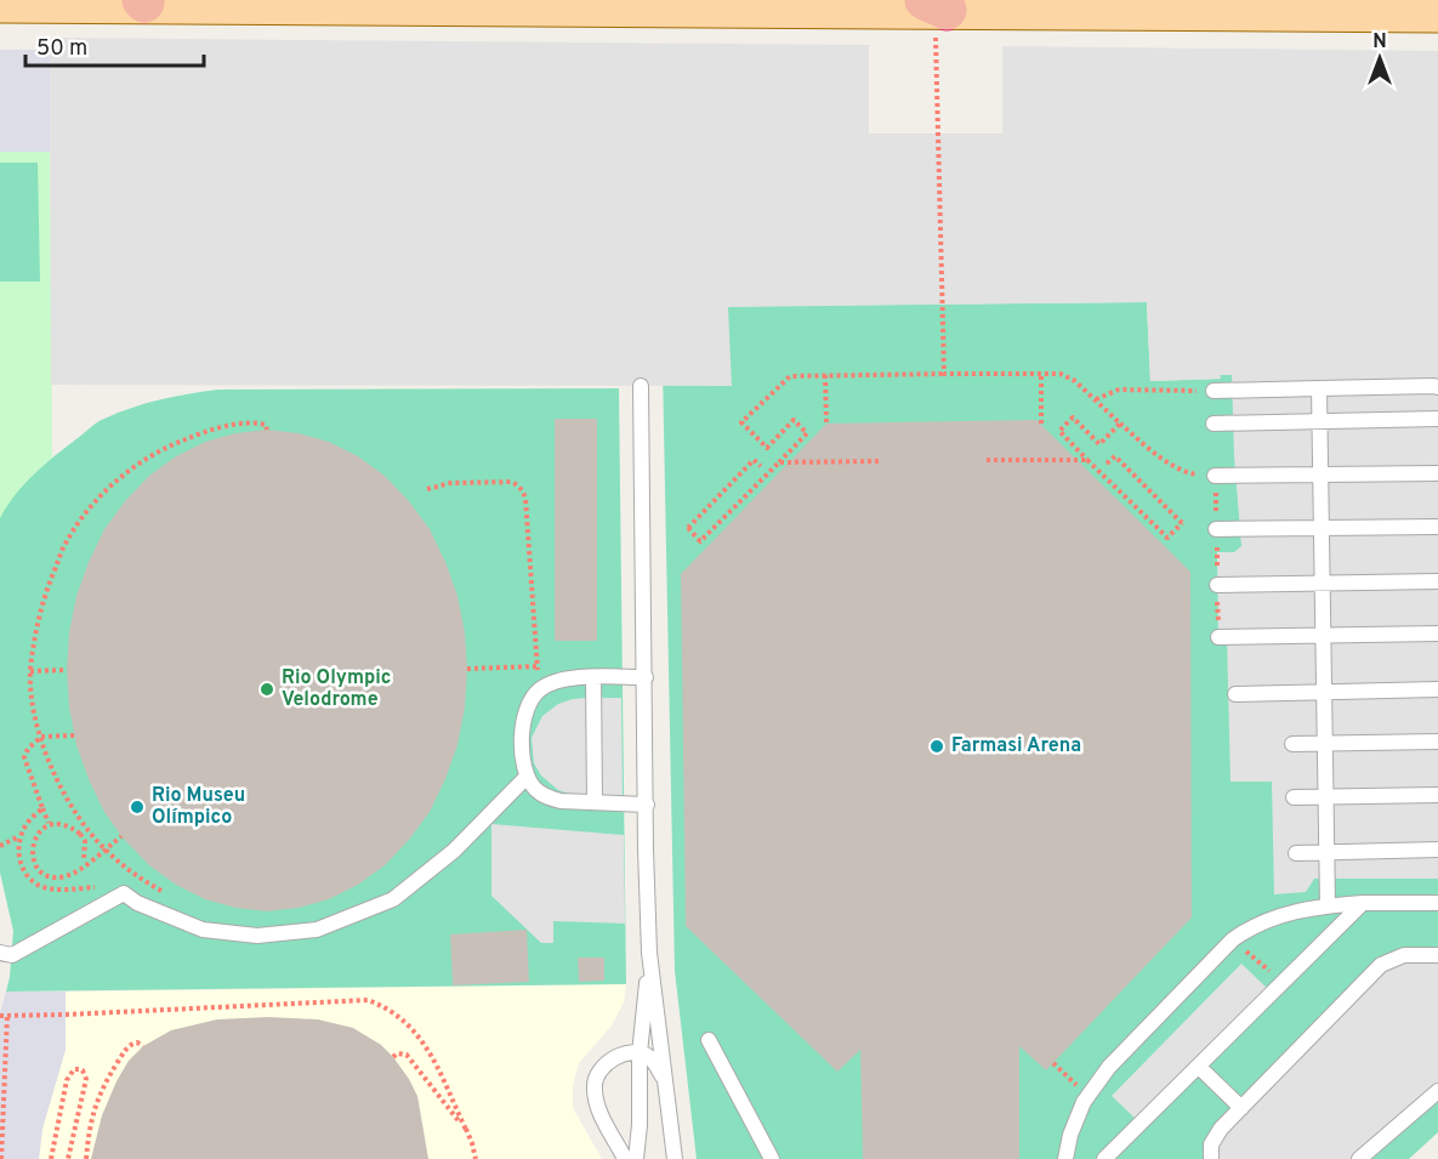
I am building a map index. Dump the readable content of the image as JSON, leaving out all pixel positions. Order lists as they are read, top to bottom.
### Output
{
  "places": ["Rio Olympic Velodrome", "Farmasi Arena", "Rio Museu Olímpico"],
  "scale_bar": "50 m",
  "north": "top"
}
